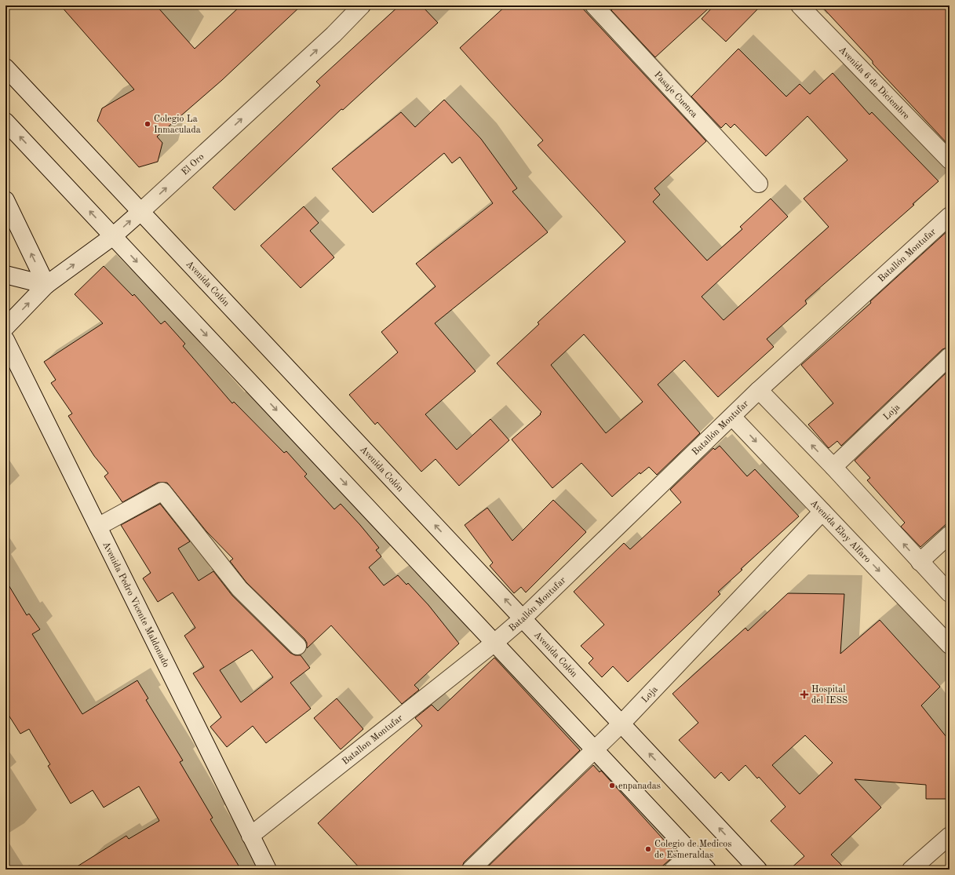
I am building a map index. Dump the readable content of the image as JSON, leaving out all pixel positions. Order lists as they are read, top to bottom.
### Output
{
  "streets": {
    "street": [
      "Avenida 6 de Diciembre",
      "Pasaje Cuenca",
      "El Oro",
      "Batallón Montufar",
      "Avenida Colón",
      "Loja",
      "Avenida Eloy Alfaro",
      "Avenida Pedro Vicente Maldonado",
      "Batallon Montufar"
    ]
  },
  "crossings": [
    ["El Oro", "Avenida Colón"],
    ["Batallón Montufar", "Avenida Colón"],
    ["Batallón Montufar", "Avenida Eloy Alfaro"],
    ["Batallón Montufar", "Batallon Montufar"],
    ["Avenida Colón", "Loja"],
    ["Loja", "Avenida Eloy Alfaro"],
    ["Avenida Pedro Vicente Maldonado", "Batallon Montufar"]
  ],
  "one_way": ["El Oro"],
  "places": {
    "other": ["Colegio La Inmaculada", "enpanadas", "Colegio de Medicos de Esmeraldas"],
    "health": ["Hospital del IESS"]
  }
}
